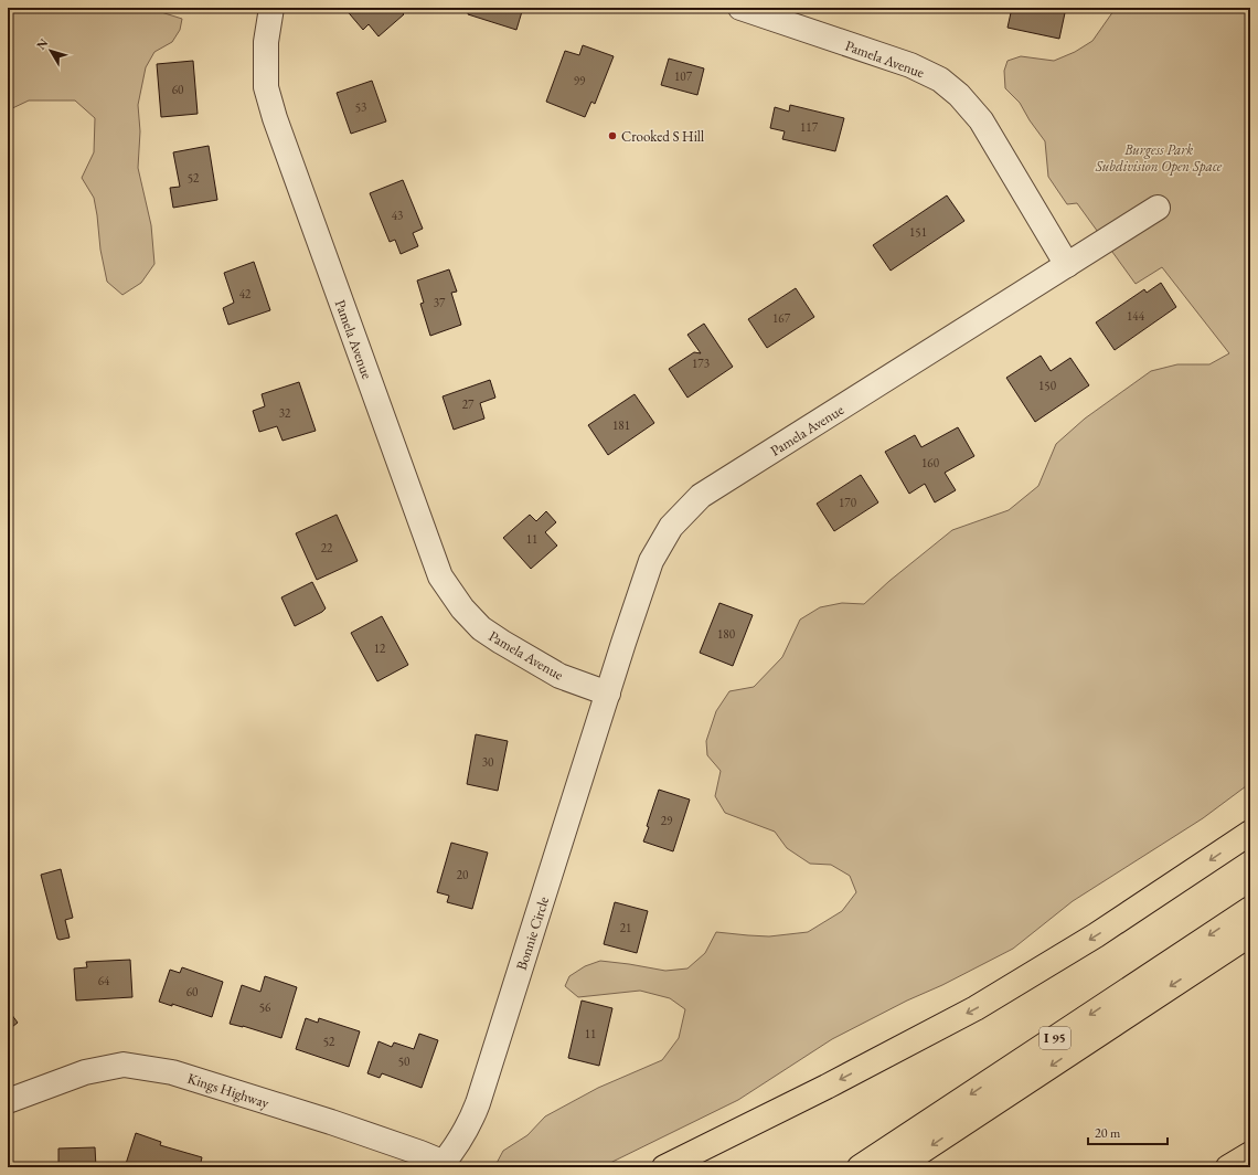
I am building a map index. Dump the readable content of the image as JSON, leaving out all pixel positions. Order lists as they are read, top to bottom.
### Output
{
  "streets": {
    "highway": ["I 95"],
    "street": ["Pamela Avenue", "Bonnie Circle", "Kings Highway"]
  },
  "crossings": [
    ["Pamela Avenue", "Bonnie Circle"],
    ["Bonnie Circle", "Kings Highway"]
  ],
  "parks": ["Burgess Park Subdivision Open Space"],
  "places": ["Crooked S Hill"],
  "house_numbers": [
    "107",
    "99",
    "60",
    "53",
    "117",
    "52",
    "43",
    "151",
    "42",
    "37",
    "144",
    "167",
    "173",
    "150",
    "27",
    "32",
    "181",
    "160",
    "170",
    "11",
    "22",
    "180",
    "12",
    "30",
    "29",
    "20",
    "21",
    "64",
    "60",
    "56",
    "11",
    "52",
    "50"
  ],
  "scale_bar": "20 m",
  "north": "top left"
}
